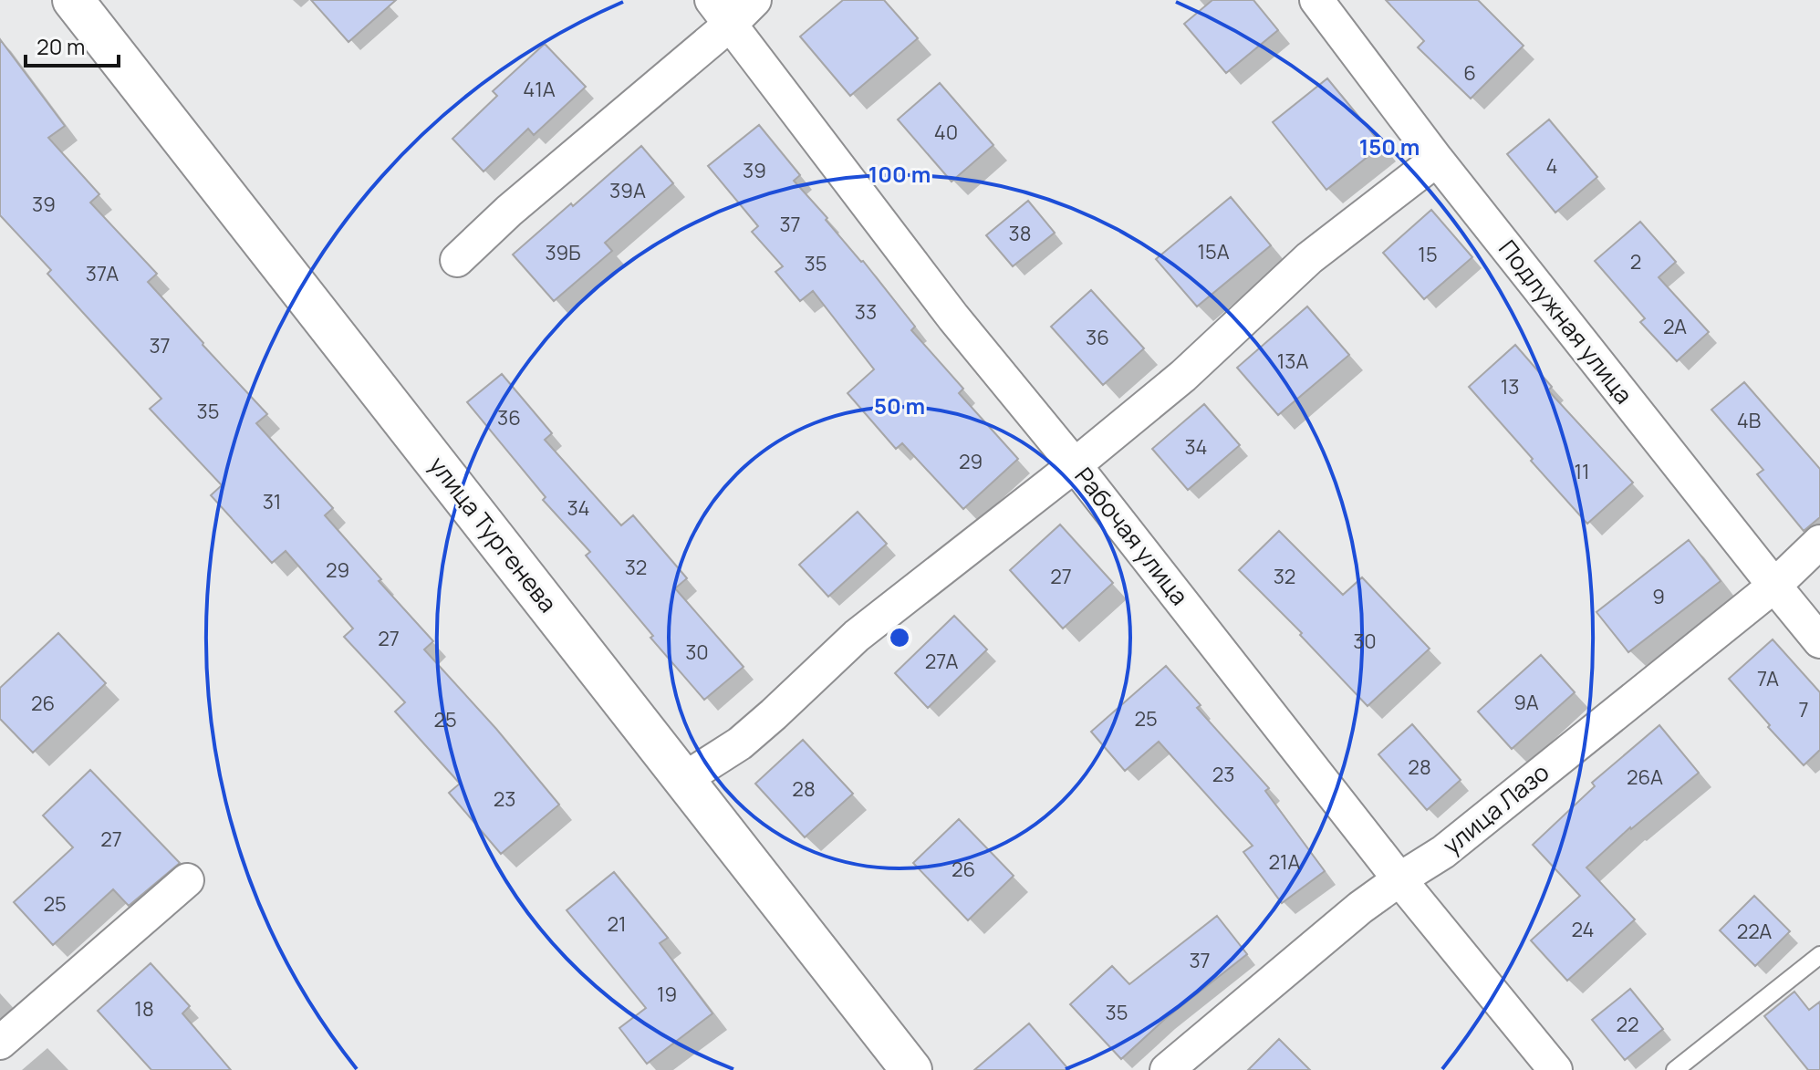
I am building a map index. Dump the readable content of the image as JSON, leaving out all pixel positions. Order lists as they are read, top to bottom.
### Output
{
  "streets": {
    "street": [
      "Подлужная улица",
      "улица Тургенева",
      "Рабочая улица",
      "улица Лазо"
    ]
  },
  "crossings": [
    ["Подлужная улица", "улица Лазо"],
    ["Рабочая улица", "улица Лазо"]
  ],
  "house_numbers": [
    "6",
    "41А",
    "40",
    "4",
    "39",
    "39А",
    "39",
    "37",
    "38",
    "15А",
    "39Б",
    "15",
    "2",
    "35",
    "37А",
    "33",
    "2А",
    "36",
    "37",
    "13А",
    "13",
    "35",
    "36",
    "4В",
    "34",
    "29",
    "11",
    "31",
    "34",
    "32",
    "29",
    "27",
    "32",
    "9",
    "27",
    "30",
    "30",
    "27А",
    "7А",
    "9А",
    "26",
    "7",
    "25",
    "25",
    "28",
    "23",
    "26А",
    "28",
    "23",
    "27",
    "21А",
    "26",
    "25",
    "21",
    "24",
    "22А",
    "37",
    "19",
    "18",
    "35",
    "22"
  ],
  "scale_bar": "20 m",
  "rings": ["150 m", "100 m", "50 m"]
}
